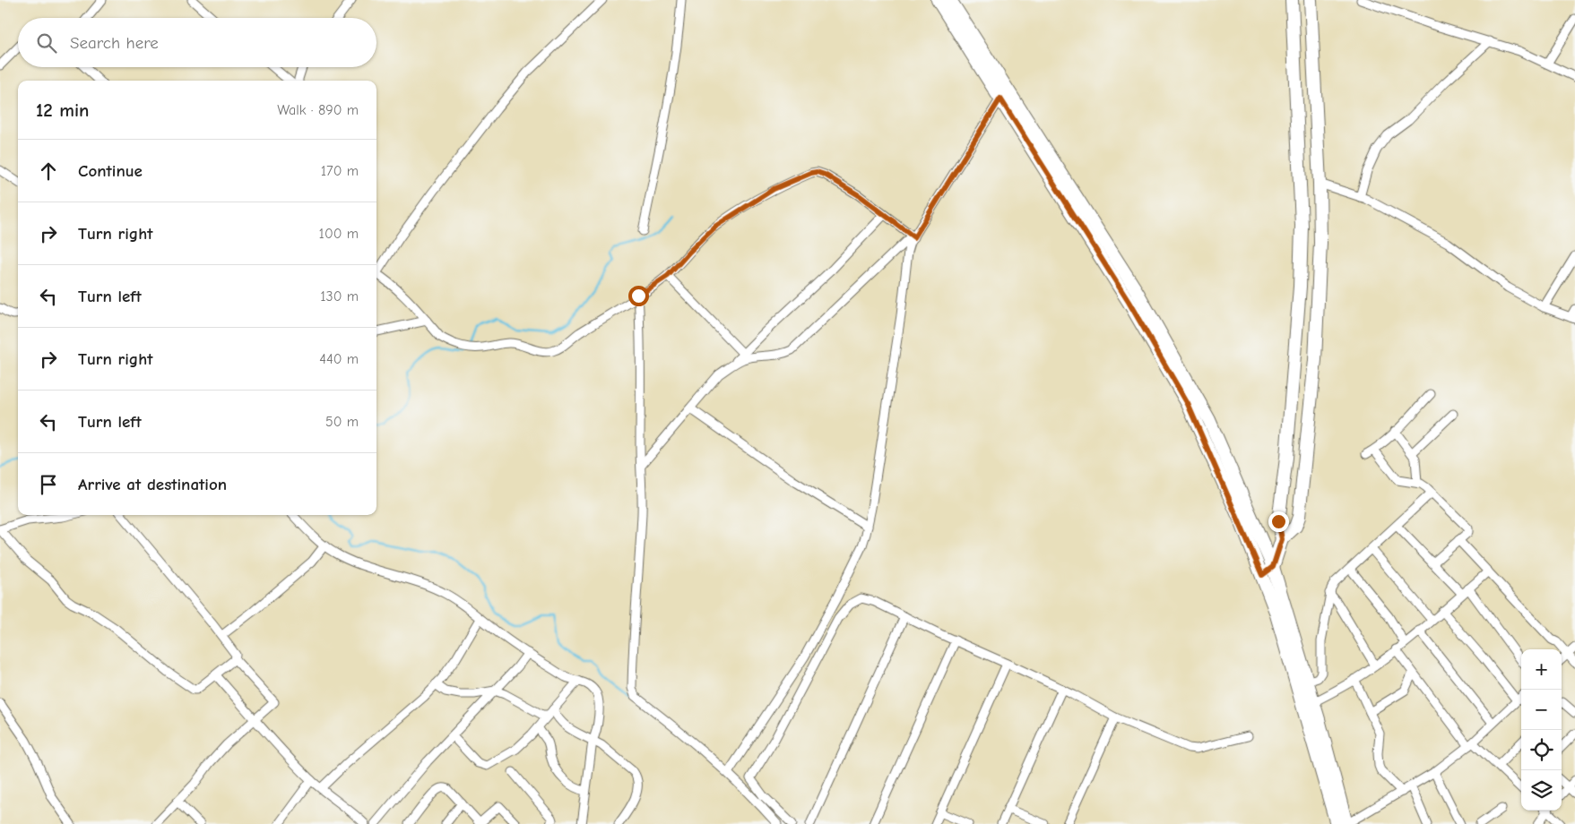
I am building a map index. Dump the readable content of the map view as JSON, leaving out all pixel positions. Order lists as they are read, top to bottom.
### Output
{
  "page": {
    "search": "Search here",
    "heading": ["12 min", "Walk · 890 m"],
    "list": [
      ["Continue", "170 m"],
      ["Turn right", "100 m"],
      ["Turn left", "130 m"],
      ["Turn right", "440 m"],
      ["Turn left", "50 m"],
      "Arrive at destination"
    ],
    "map_buttons": ["+", "−"]
  }
}
